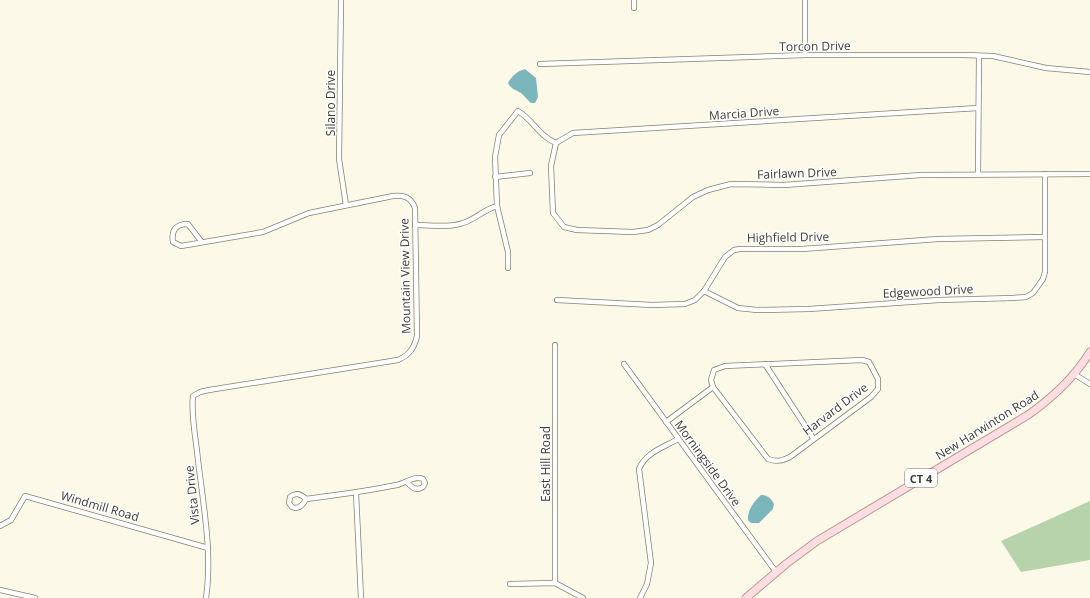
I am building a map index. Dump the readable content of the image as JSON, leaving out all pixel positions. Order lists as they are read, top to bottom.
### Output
{
  "streets": {
    "main road": ["New Harwinton Road", "CT 4"],
    "street": [
      "Torcon Drive",
      "Silano Drive",
      "Marcia Drive",
      "Fairlawn Drive",
      "Highfield Drive",
      "Mountain View Drive",
      "Edgewood Drive",
      "Harvard Drive",
      "Morningside Drive",
      "East Hill Road",
      "Vista Drive",
      "Windmill Road"
    ]
  },
  "crossings": [
    ["Silano Drive", "Mountain View Drive"],
    ["Marcia Drive", "Fairlawn Drive"],
    ["Fairlawn Drive", "Edgewood Drive"],
    ["Highfield Drive", "Edgewood Drive"],
    ["Mountain View Drive", "Vista Drive"],
    ["New Harwinton Road", "Morningside Drive"],
    ["Vista Drive", "Windmill Road"]
  ]
}
